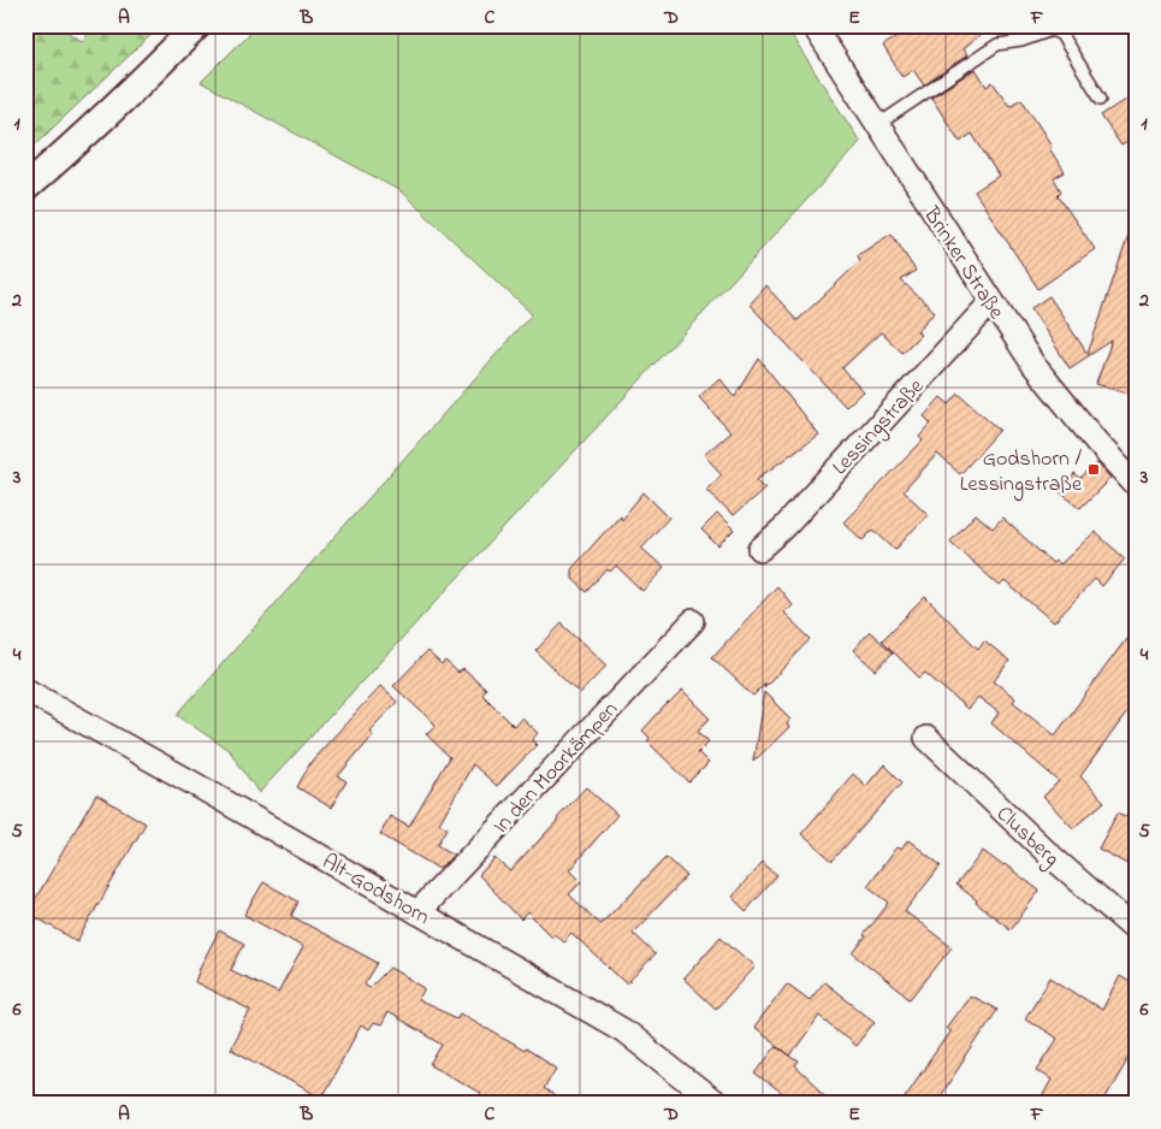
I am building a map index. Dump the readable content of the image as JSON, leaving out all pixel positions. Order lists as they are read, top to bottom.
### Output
{
  "streets": {
    "street": [
      "Brinker Straße",
      "Lessingstraße",
      "In den Moorkämpen",
      "Clusberg",
      "Alt-Godshorn"
    ]
  },
  "crossings": [
    ["Brinker Straße", "Lessingstraße"],
    ["In den Moorkämpen", "Alt-Godshorn"]
  ],
  "places": {
    "transit": ["Godshorn / Lessingstraße"]
  },
  "grid": {
    "columns": [
      "A",
      "B",
      "C",
      "D",
      "E",
      "F"
    ],
    "rows": [
      "1",
      "2",
      "3",
      "4",
      "5",
      "6"
    ]
  }
}
